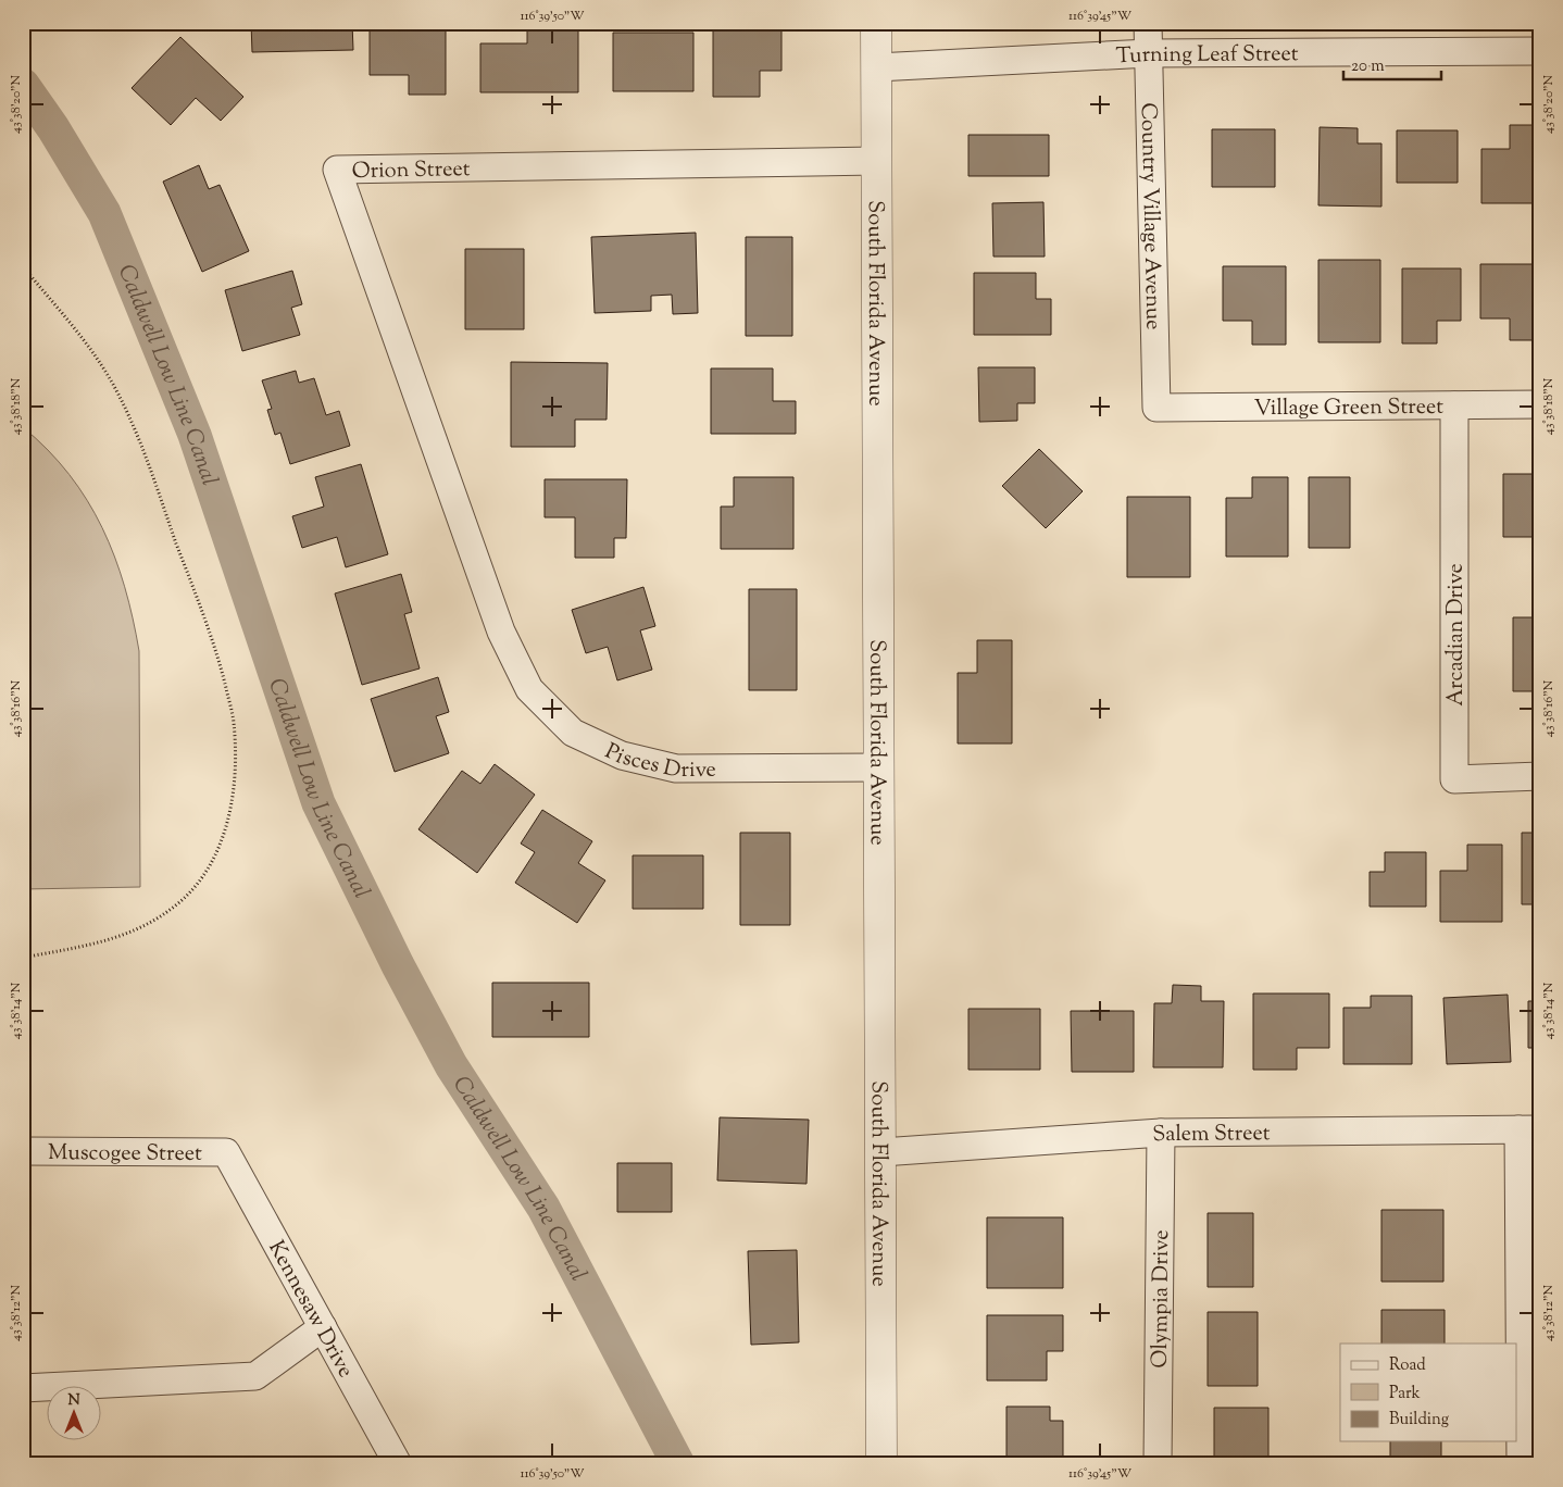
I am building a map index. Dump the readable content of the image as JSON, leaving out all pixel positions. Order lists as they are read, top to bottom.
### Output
{
  "streets": {
    "street": [
      "Turning Leaf Street",
      "Orion Street",
      "Country Village Avenue",
      "South Florida Avenue",
      "Village Green Street",
      "Arcadian Drive",
      "Pisces Drive",
      "Salem Street",
      "Muscogee Street",
      "Olympia Drive",
      "Kennesaw Drive"
    ]
  },
  "crossings": [
    ["Turning Leaf Street", "Country Village Avenue"],
    ["Turning Leaf Street", "South Florida Avenue"],
    ["Orion Street", "South Florida Avenue"],
    ["Orion Street", "Pisces Drive"],
    ["Country Village Avenue", "Village Green Street"],
    ["South Florida Avenue", "Pisces Drive"],
    ["South Florida Avenue", "Salem Street"],
    ["Village Green Street", "Arcadian Drive"],
    ["Salem Street", "Olympia Drive"],
    ["Muscogee Street", "Kennesaw Drive"]
  ],
  "water": ["Caldwell Low Line Canal"],
  "legend": ["Road", "Park", "Building"],
  "scale_bar": "20 m",
  "north": "top",
  "coordinates": [
    "116°39'50\"W",
    "116°39'45\"W",
    "43°38'20\"N",
    "43°38'18\"N",
    "43°38'16\"N",
    "43°38'14\"N",
    "43°38'12\"N"
  ]
}
